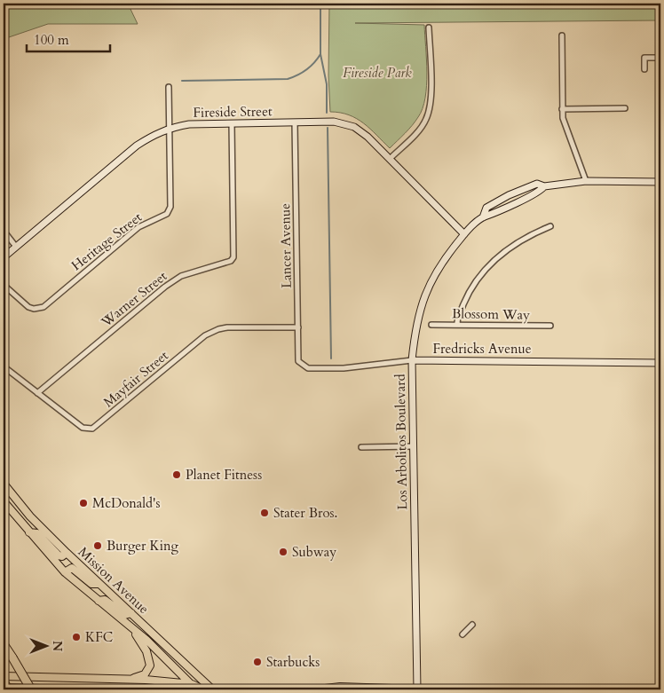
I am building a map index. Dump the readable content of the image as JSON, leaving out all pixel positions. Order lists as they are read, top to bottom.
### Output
{
  "streets": {
    "main road": ["Mission Avenue"],
    "street": [
      "Fireside Street",
      "Heritage Street",
      "Lancer Avenue",
      "Warner Street",
      "Blossom Way",
      "Fredricks Avenue",
      "Mayfair Street",
      "Los Arbolitos Boulevard"
    ]
  },
  "crossings": [
    ["Fireside Street", "Heritage Street"],
    ["Fireside Street", "Lancer Avenue"],
    ["Fireside Street", "Warner Street"],
    ["Fireside Street", "Los Arbolitos Boulevard"],
    ["Lancer Avenue", "Fredricks Avenue"],
    ["Lancer Avenue", "Mayfair Street"],
    ["Warner Street", "Mayfair Street"],
    ["Fredricks Avenue", "Los Arbolitos Boulevard"]
  ],
  "parks": ["Fireside Park"],
  "places": [
    "Planet Fitness",
    "McDonald's",
    "Stater Bros.",
    "Burger King",
    "Subway",
    "KFC",
    "Starbucks"
  ],
  "scale_bar": "100 m",
  "north": "right"
}
